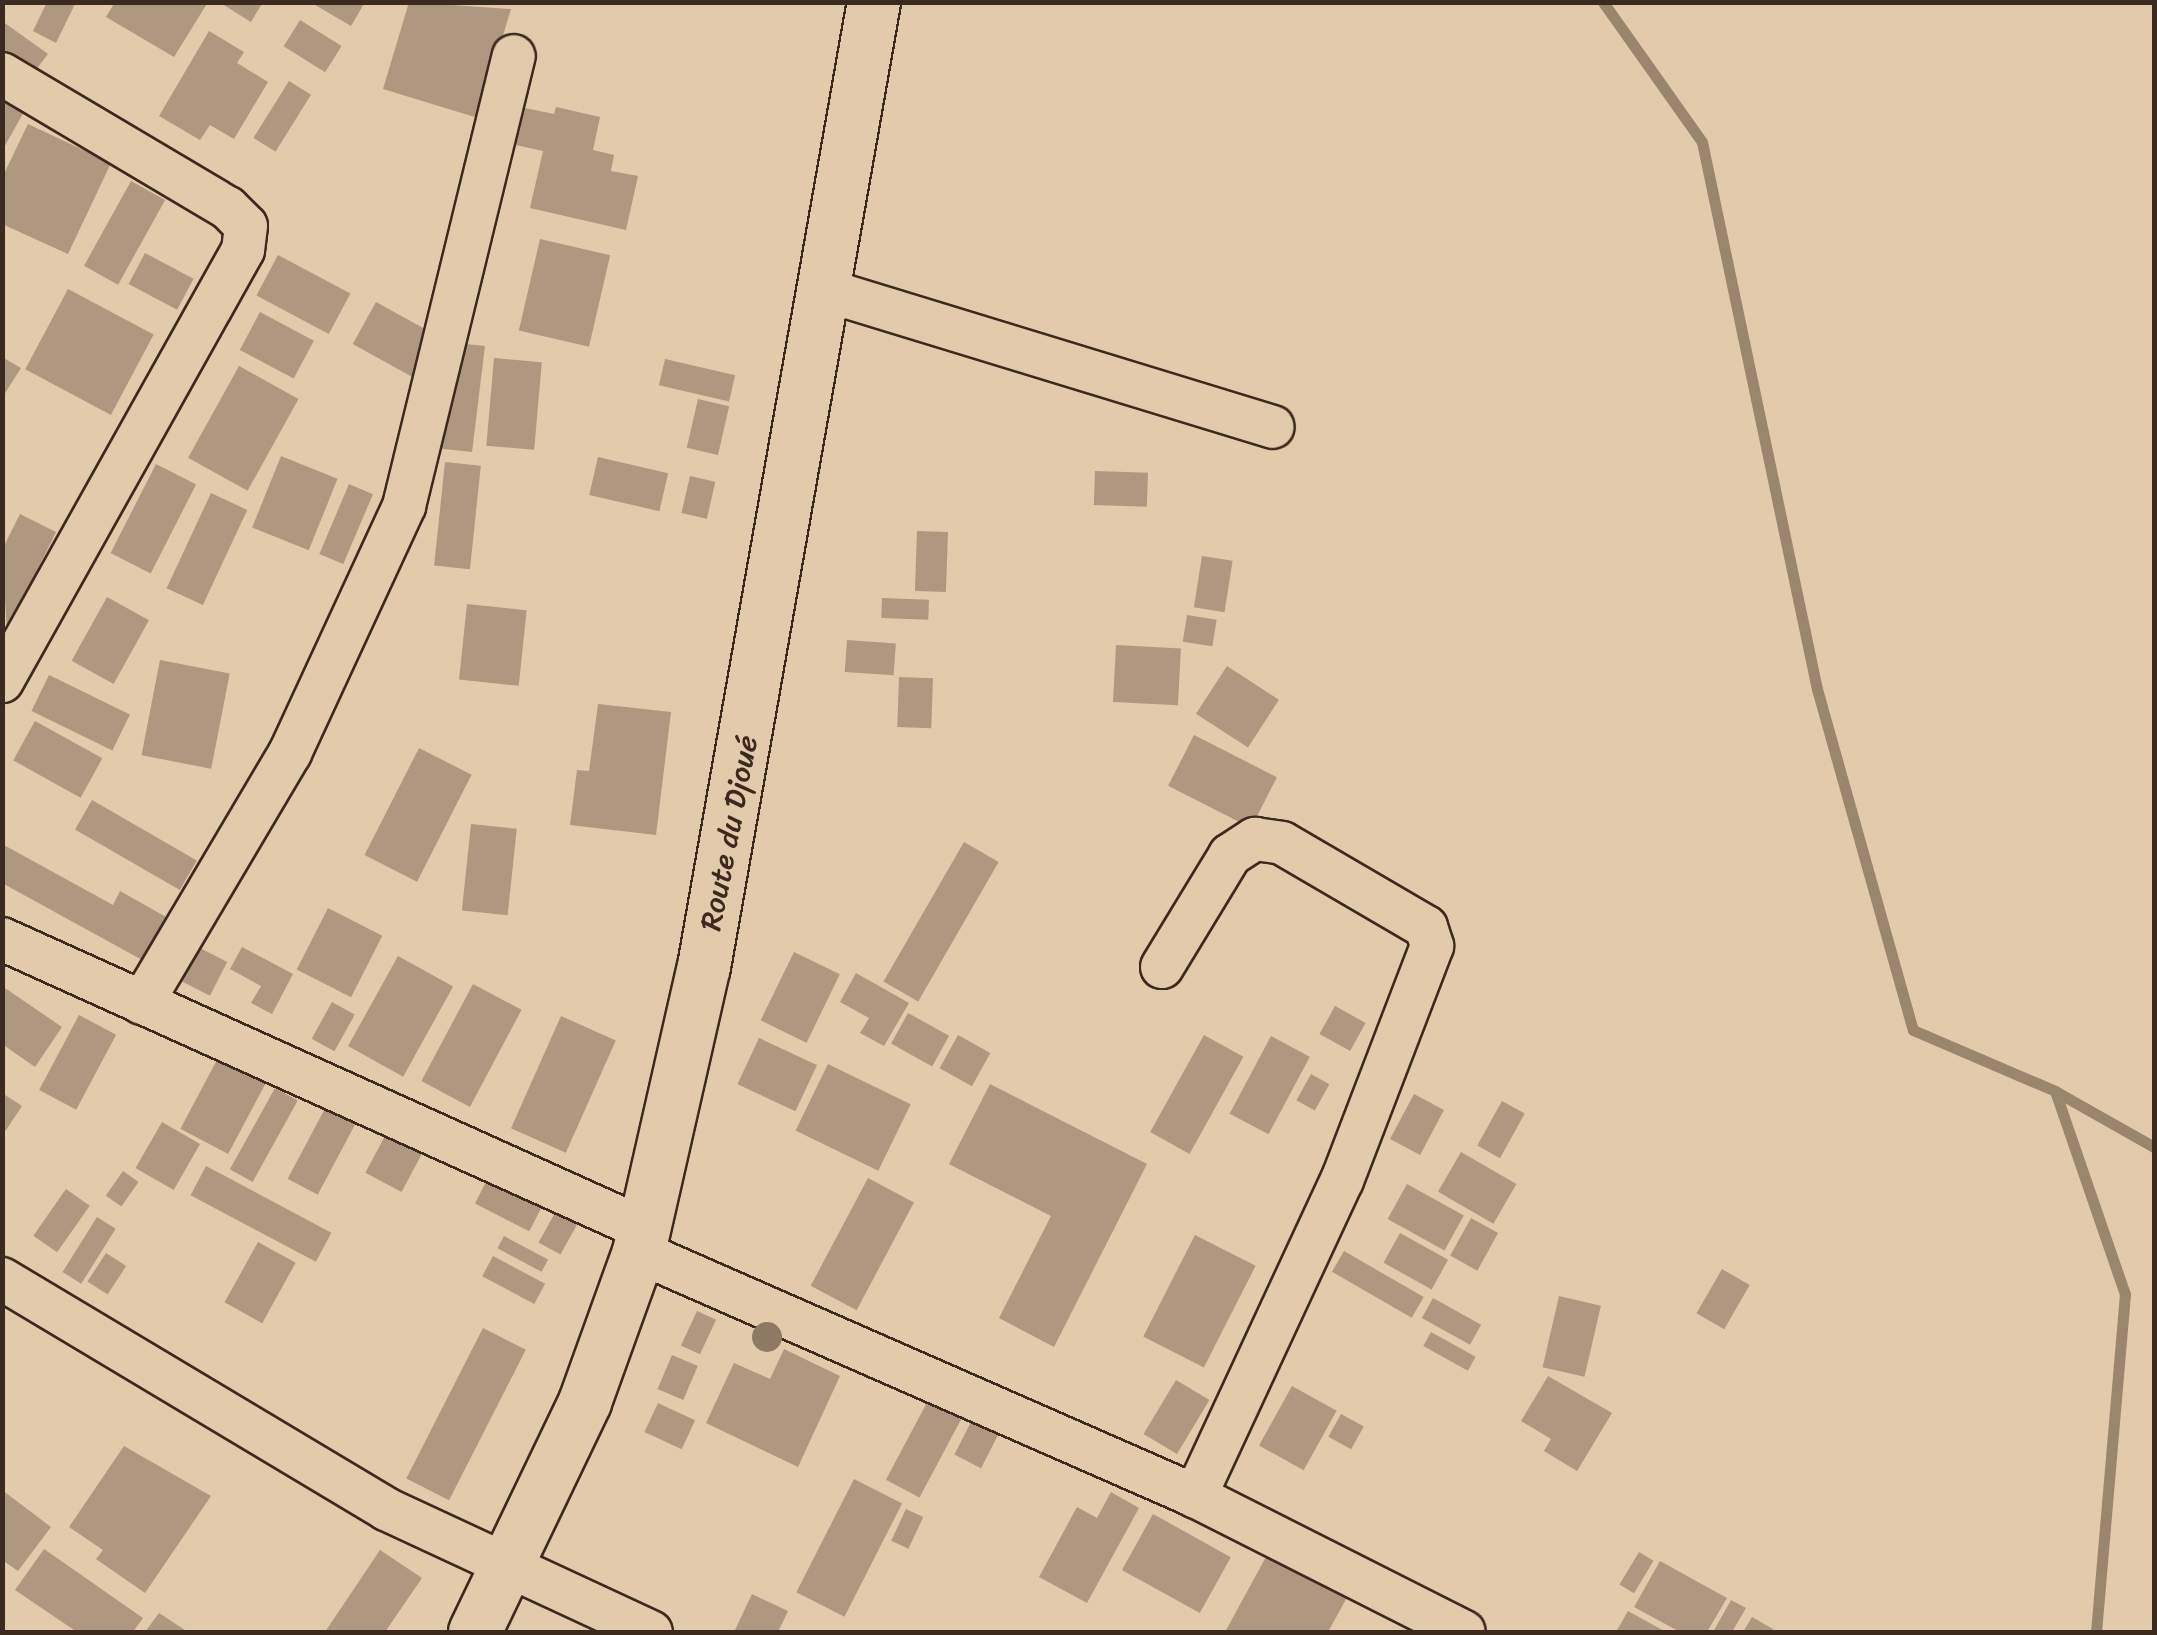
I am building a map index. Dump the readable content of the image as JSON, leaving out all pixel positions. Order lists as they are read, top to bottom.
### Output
{
  "streets": {
    "main road": ["Route du Djoué"]
  }
}
